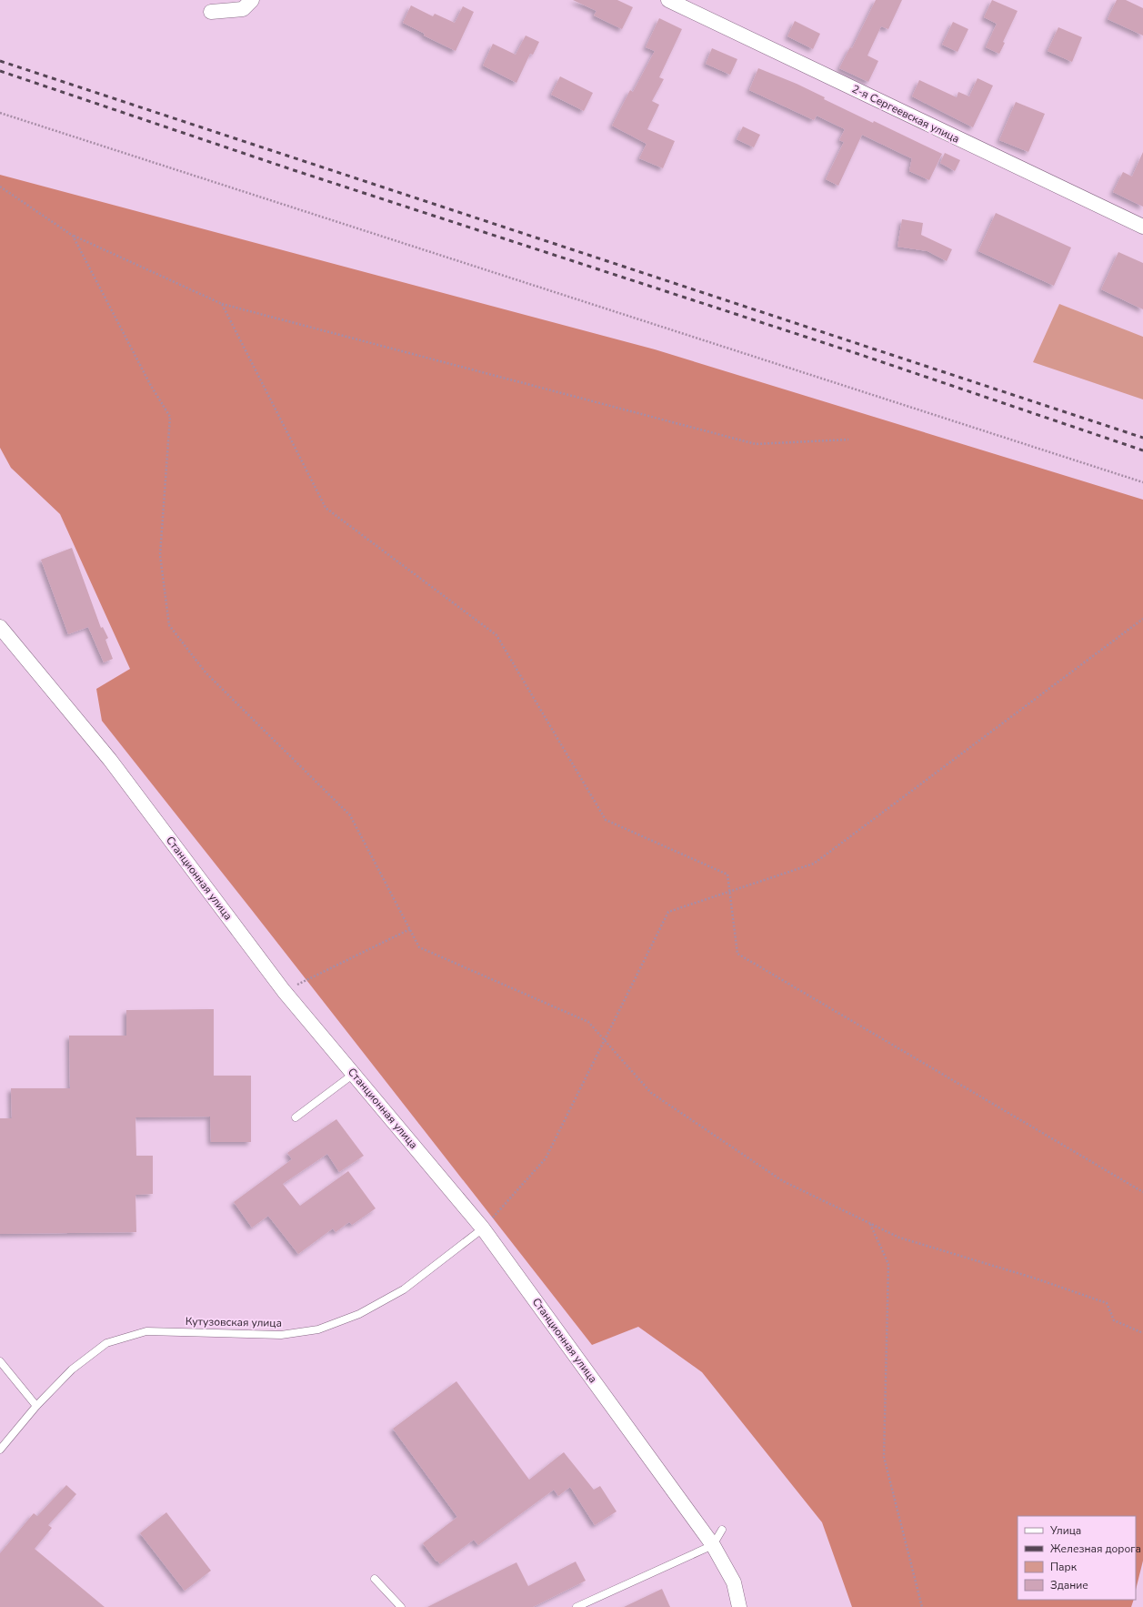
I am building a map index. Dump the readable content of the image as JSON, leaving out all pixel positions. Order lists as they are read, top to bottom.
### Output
{
  "streets": {
    "street": ["2-я Сергеевская улица", "Станционная улица"],
    "lane": ["Кутузовская улица"]
  },
  "crossings": [
    ["Станционная улица", "Кутузовская улица"]
  ],
  "legend": [
    "Улица",
    "Железная дорога",
    "Парк",
    "Здание"
  ]
}
